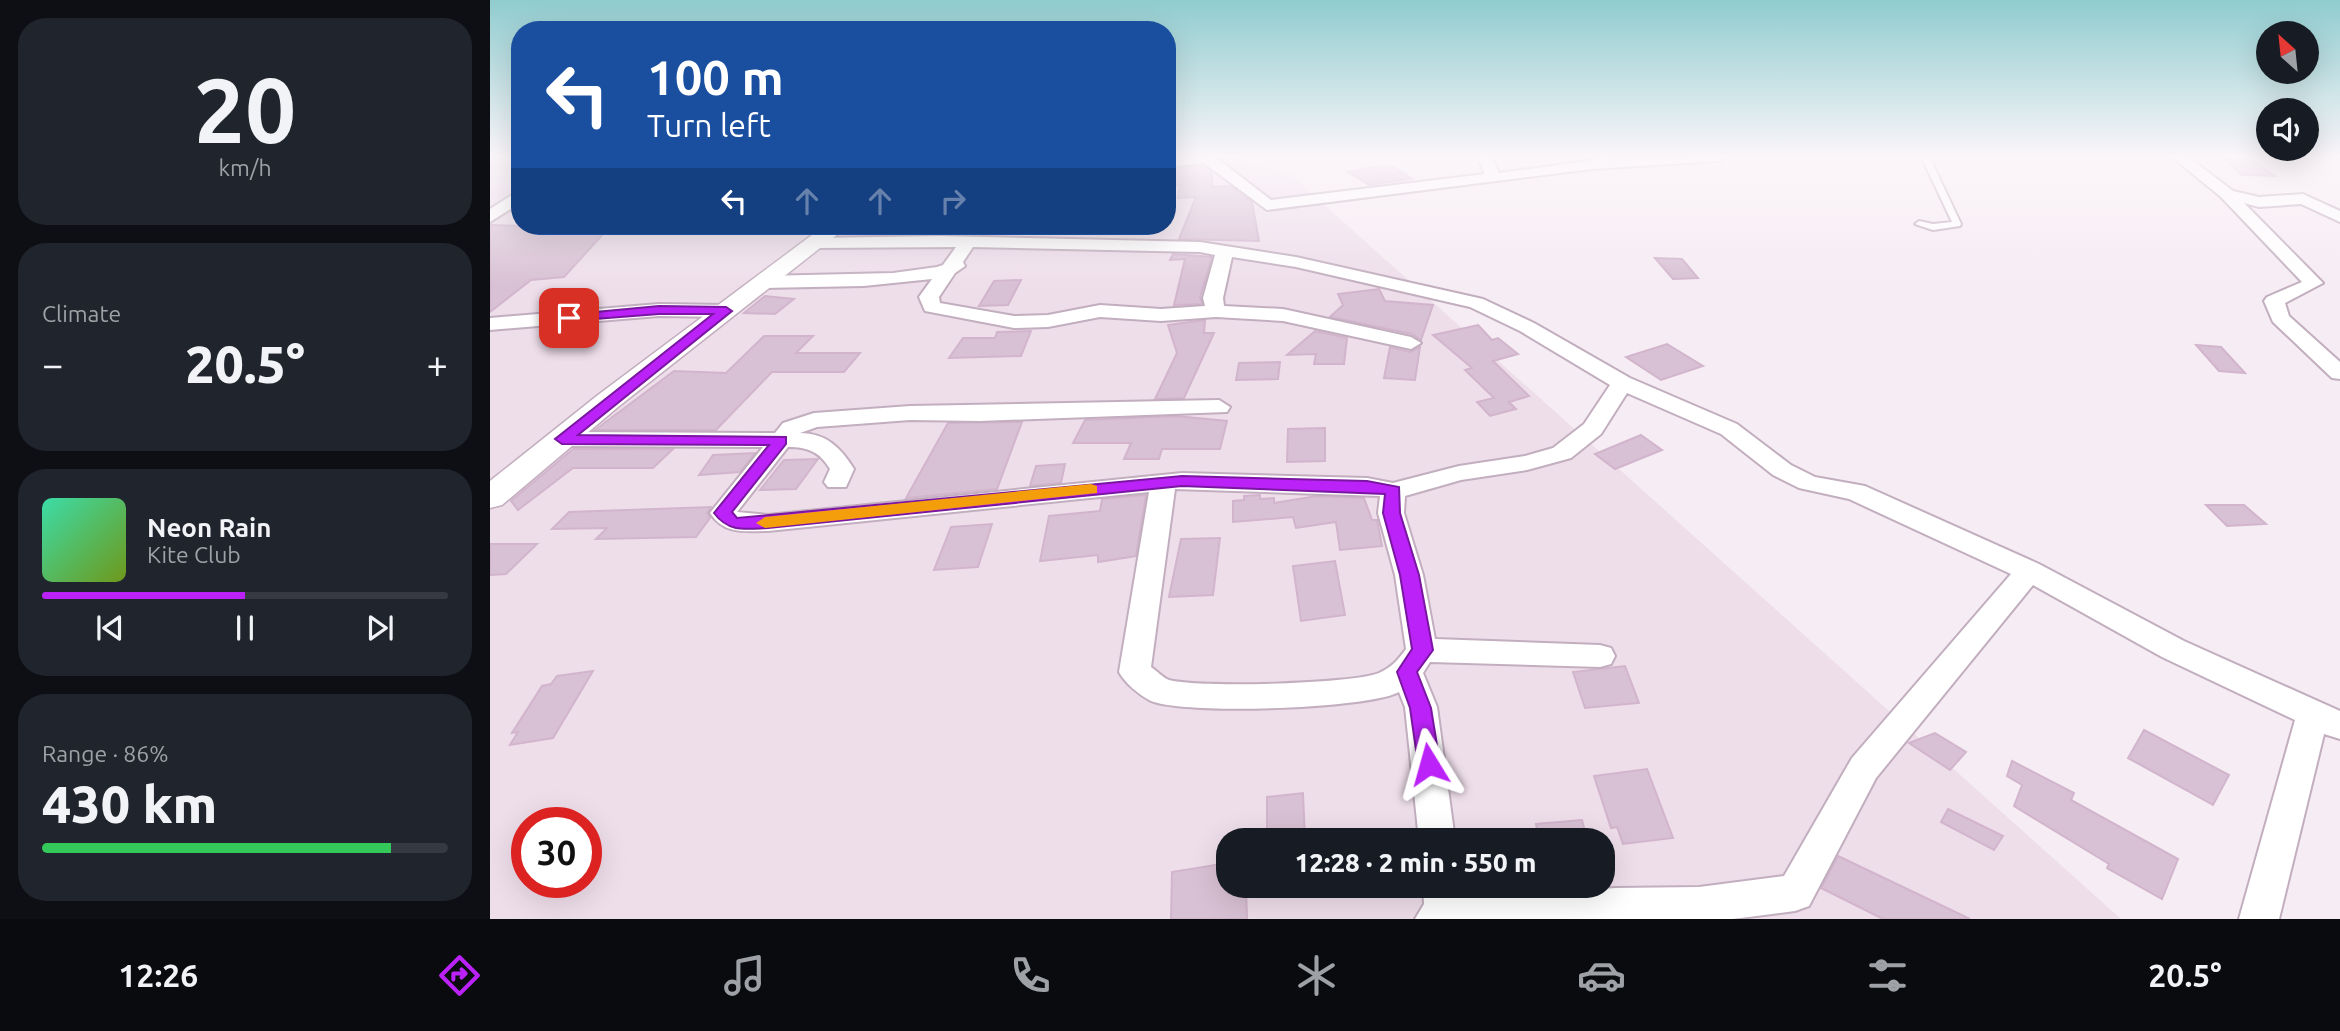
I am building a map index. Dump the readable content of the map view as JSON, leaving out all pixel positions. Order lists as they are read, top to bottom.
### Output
{
  "north": "top left",
  "page": {
    "tile": [
      ["20", "km/h"],
      "Climate",
      ["Range · 86%", "430 km"]
    ],
    "turn": ["100 m", "Turn left"],
    "heat": ["−", "20.5°", "+"],
    "song": ["Neon Rain", "Kite Club"],
    "limit": "30",
    "trip": "12:28 · 2 min · 550 m",
    "tabs": ["12:26", "20.5°"]
  }
}
